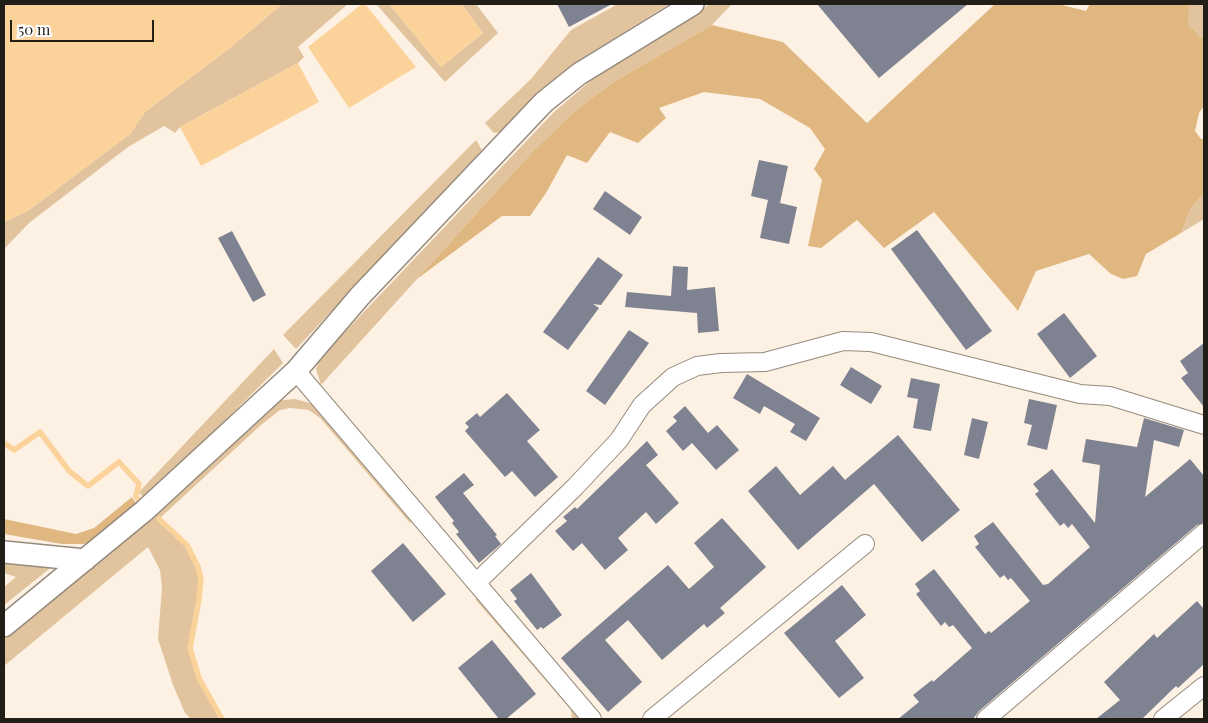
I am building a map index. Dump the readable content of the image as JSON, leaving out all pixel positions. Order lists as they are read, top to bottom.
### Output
{
  "scale_bar": "50 m"
}
